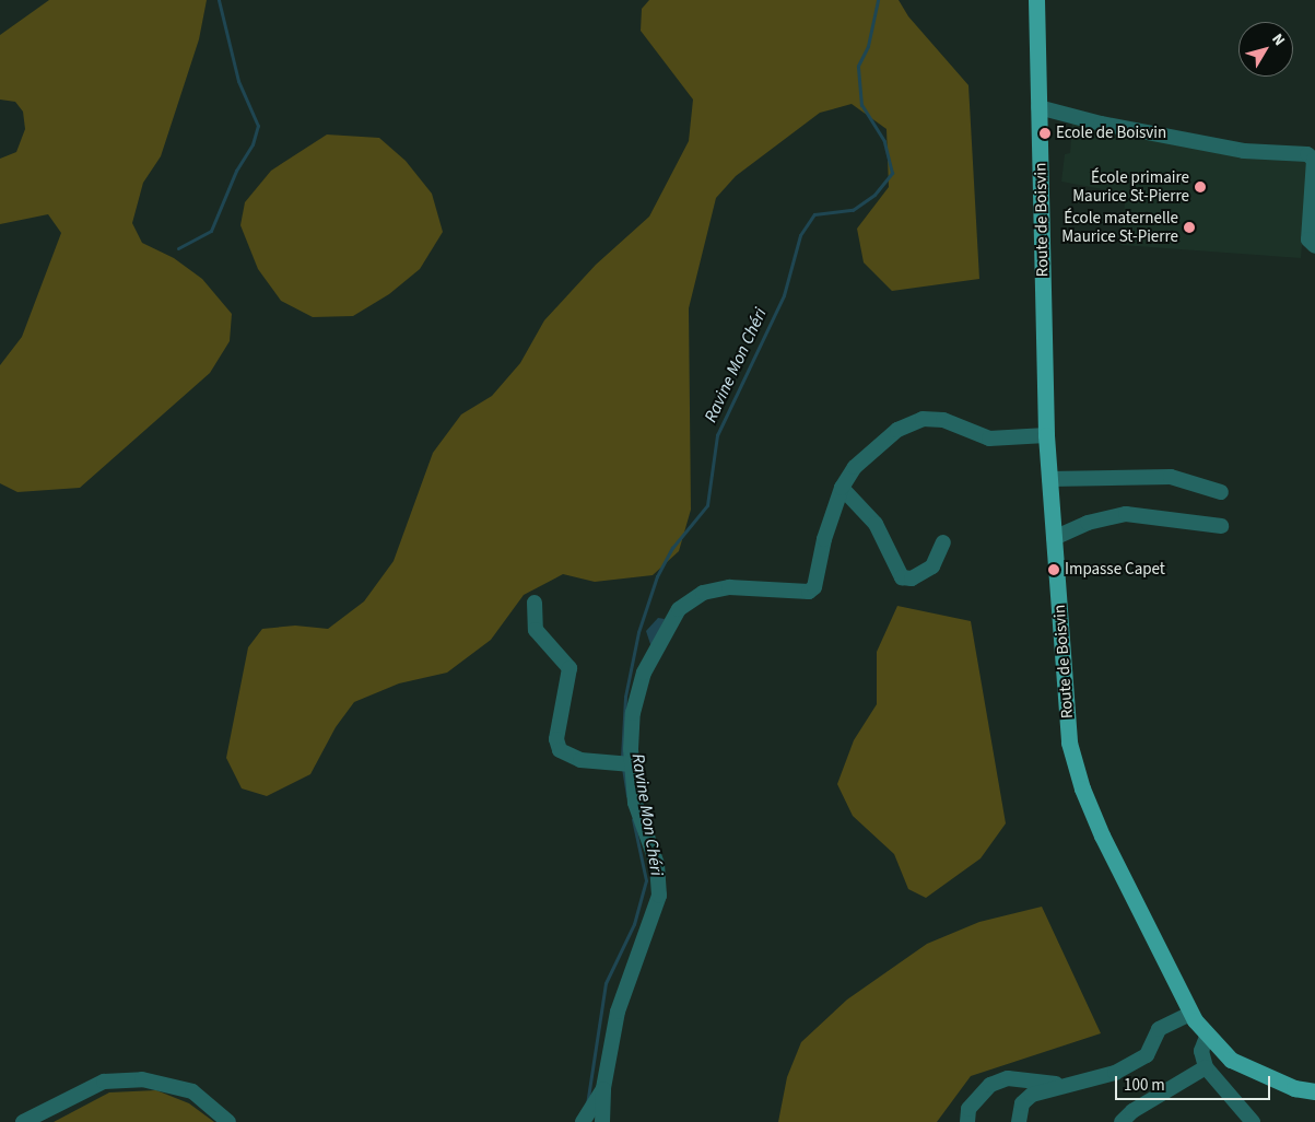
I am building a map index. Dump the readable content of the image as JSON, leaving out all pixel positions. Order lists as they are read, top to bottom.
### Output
{
  "streets": {
    "main road": ["Route de Boisvin"]
  },
  "water": ["Ravine Mon Chéri"],
  "places": [
    "Ecole de Boisvin",
    "École primaire Maurice St-Pierre",
    "École maternelle Maurice St-Pierre",
    "Impasse Capet"
  ],
  "scale_bar": "100 m",
  "north": "top right"
}
